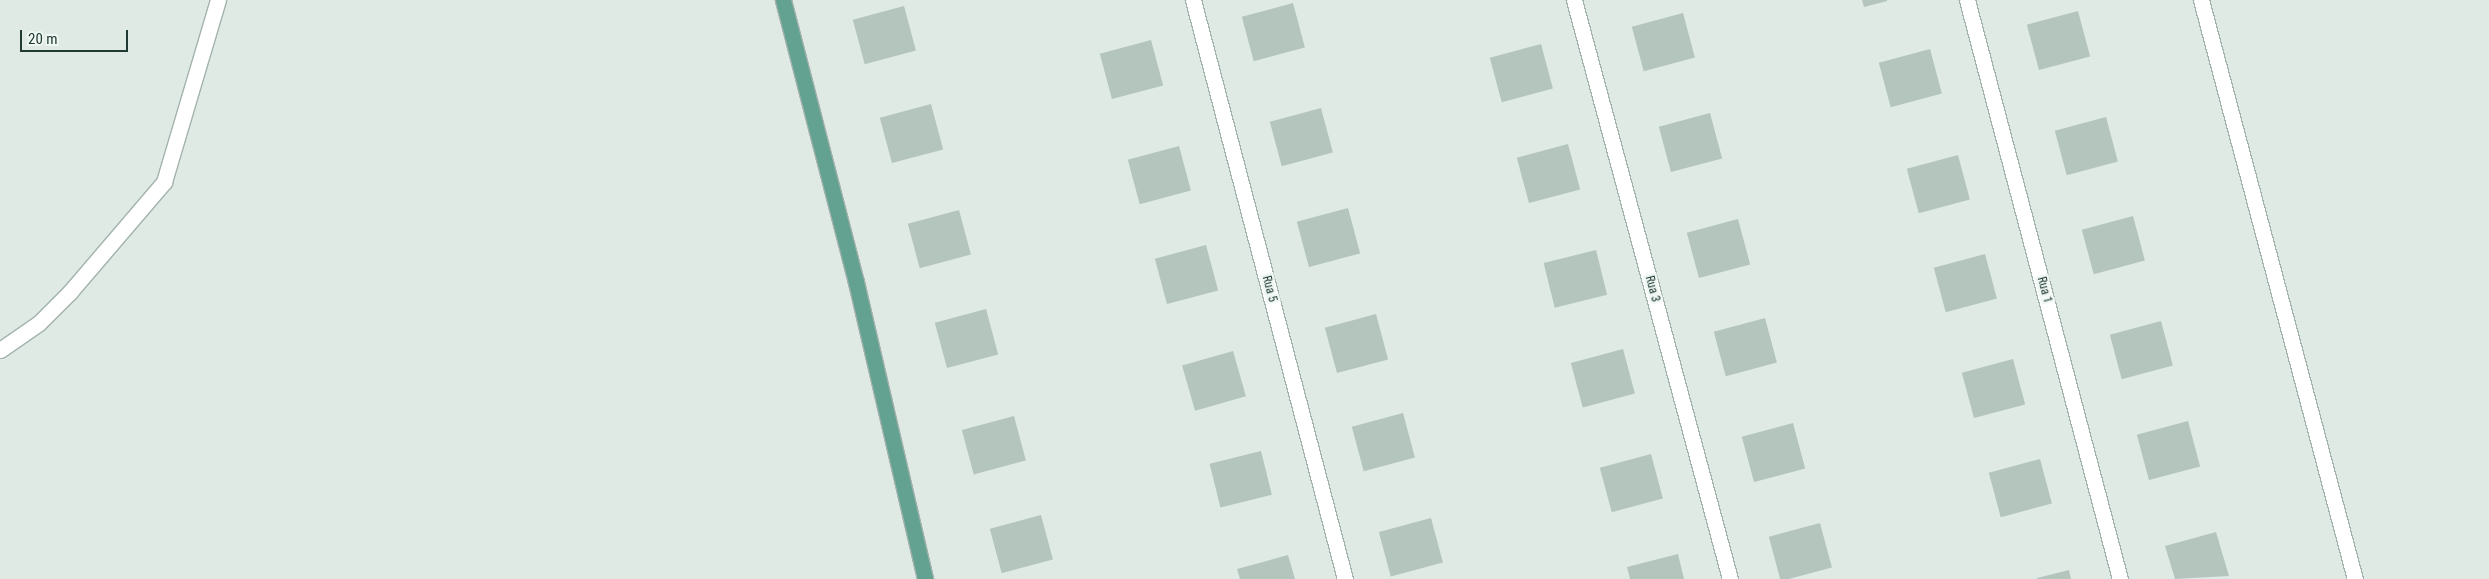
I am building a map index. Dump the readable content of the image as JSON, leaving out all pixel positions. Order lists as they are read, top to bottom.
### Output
{
  "streets": {
    "street": ["Rua 5", "Rua 3", "Rua 1"]
  },
  "scale_bar": "20 m"
}
